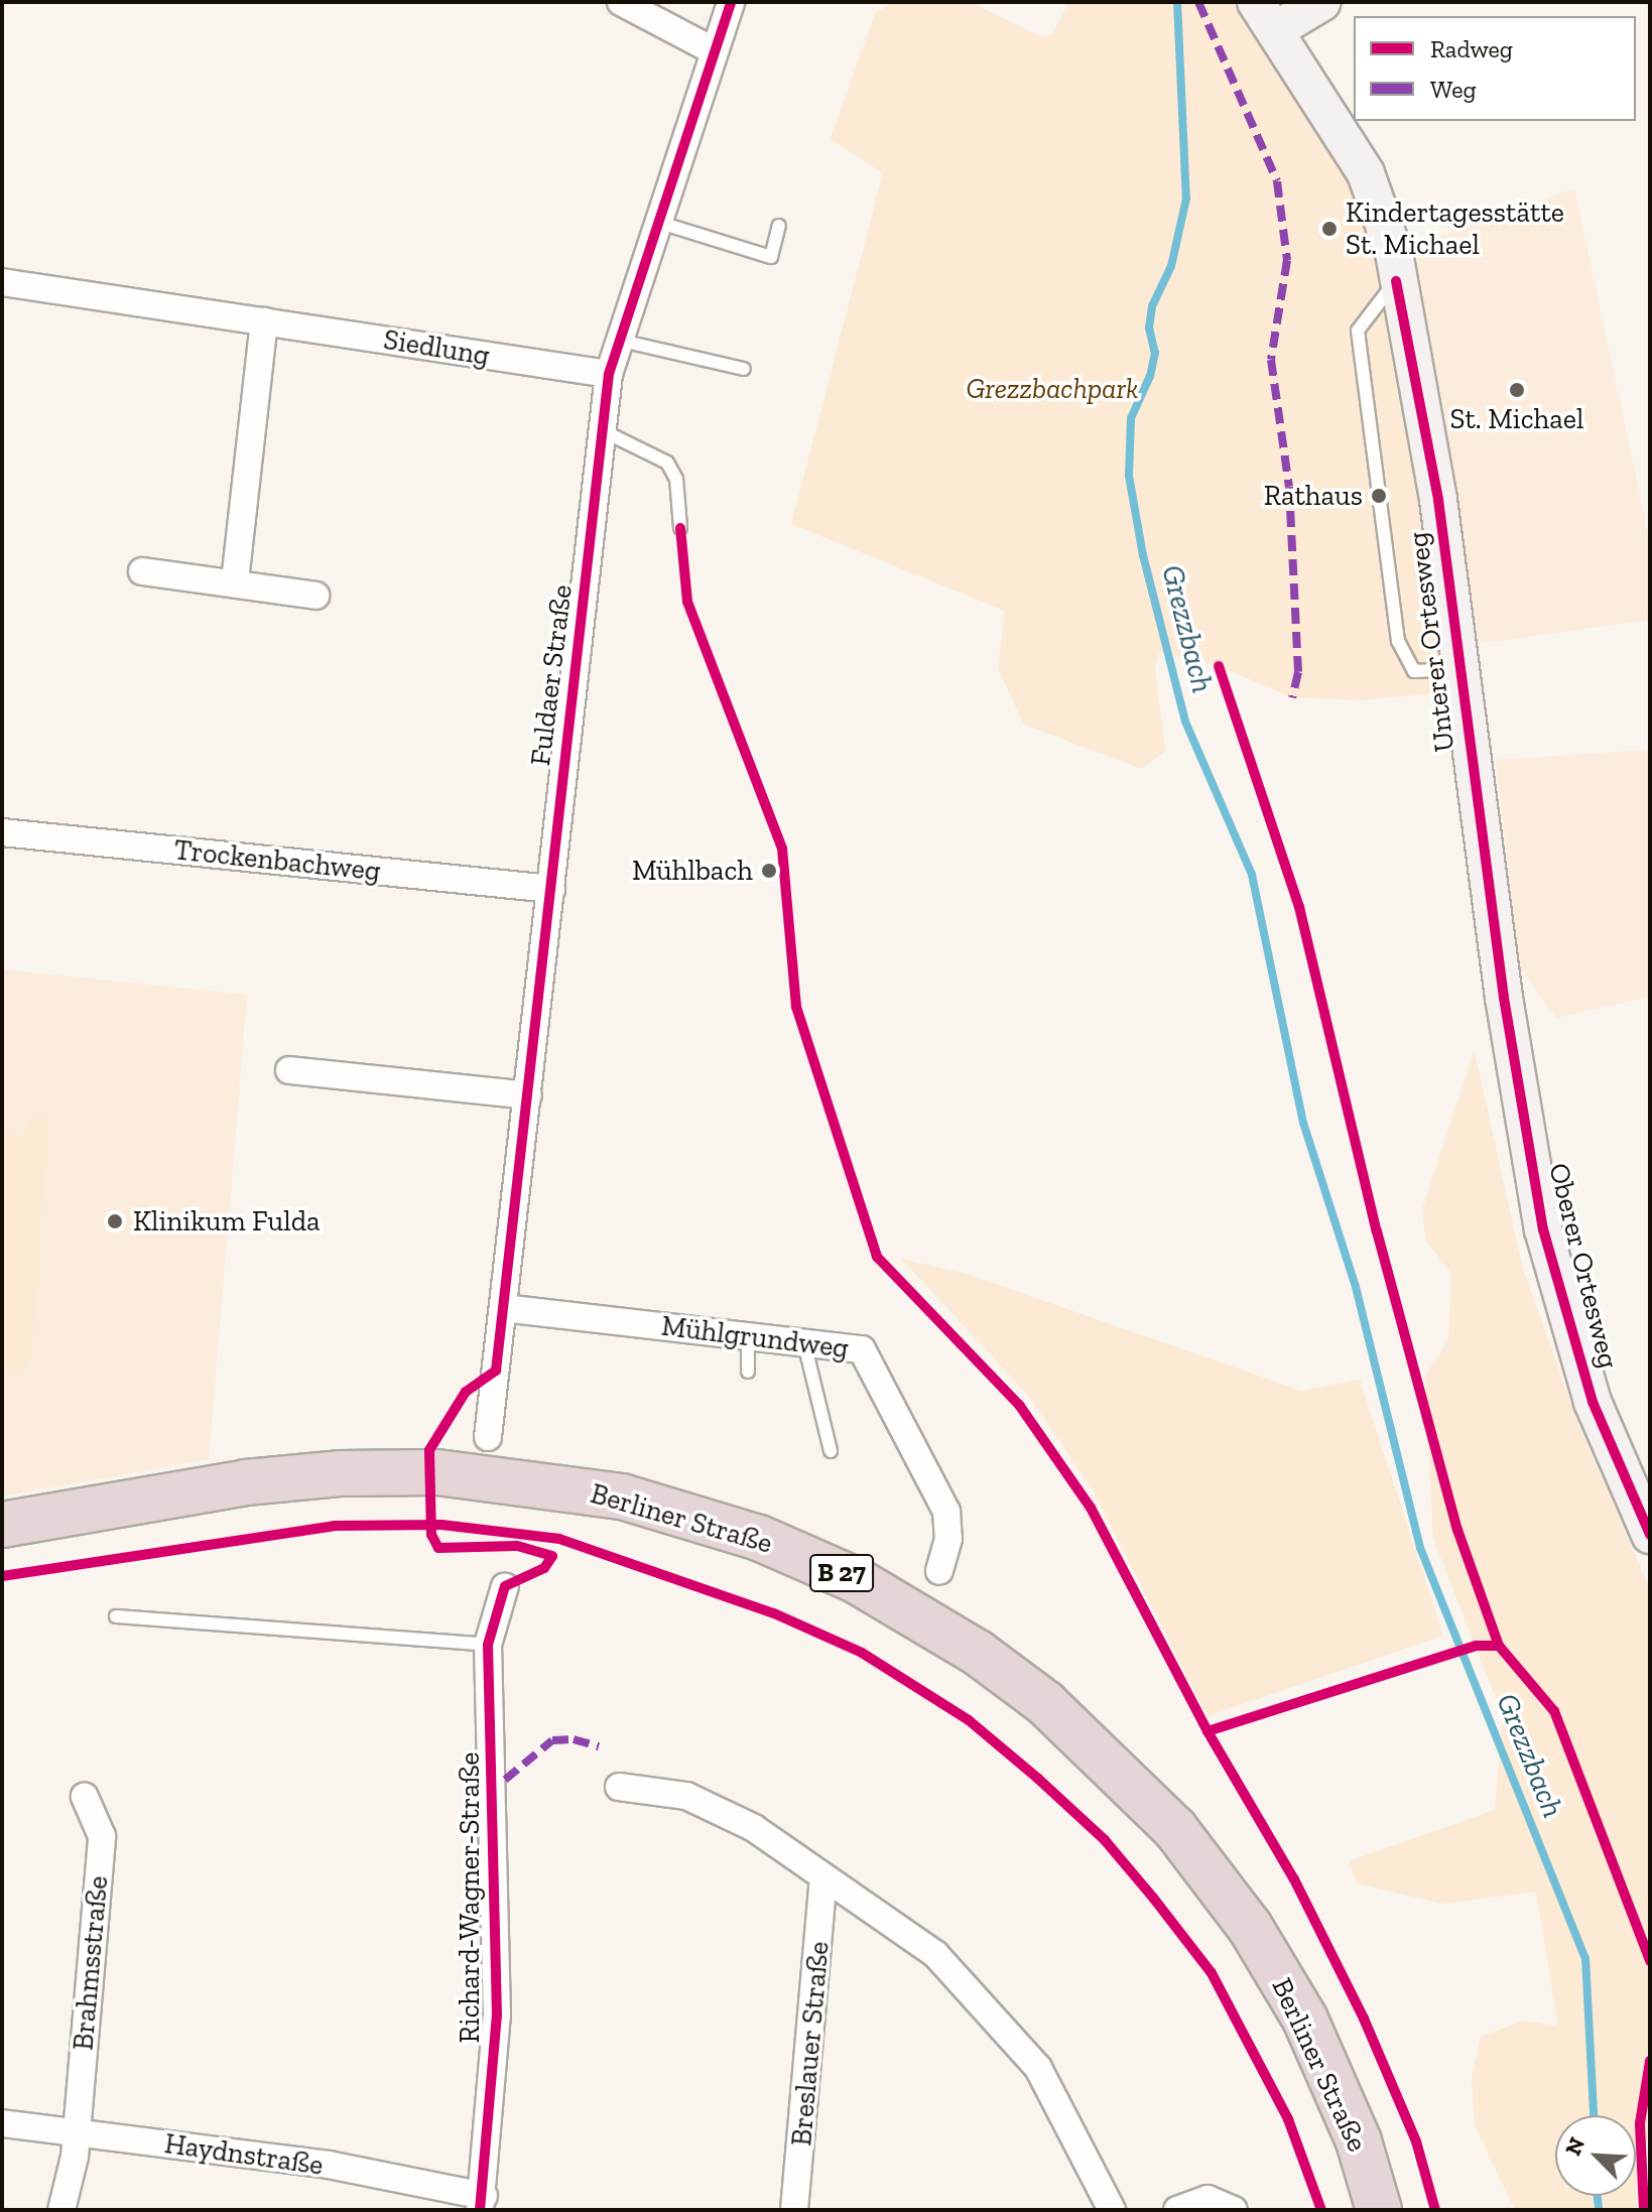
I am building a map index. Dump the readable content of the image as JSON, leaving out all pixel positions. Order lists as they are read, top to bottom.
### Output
{
  "streets": {
    "highway": ["Berliner Straße", "B 27"],
    "main road": ["Unterer Ortesweg", "Oberer Ortesweg"],
    "street": [
      "Siedlung",
      "Fuldaer Straße",
      "Trockenbachweg",
      "Mühlgrundweg",
      "Richard-Wagner-Straße",
      "Brahmsstraße",
      "Breslauer Straße",
      "Haydnstraße"
    ]
  },
  "crossings": [
    ["Siedlung", "Fuldaer Straße"],
    ["Unterer Ortesweg", "Oberer Ortesweg"],
    ["Fuldaer Straße", "Trockenbachweg"],
    ["Fuldaer Straße", "Mühlgrundweg"],
    ["Richard-Wagner-Straße", "Haydnstraße"],
    ["Brahmsstraße", "Haydnstraße"]
  ],
  "water": ["Grezzbach"],
  "parks": ["Grezzbachpark"],
  "places": [
    "Kindertagesstätte St. Michael",
    "St. Michael",
    "Rathaus",
    "Mühlbach",
    "Klinikum Fulda"
  ],
  "legend": ["Radweg", "Weg"],
  "north": "top left"
}
